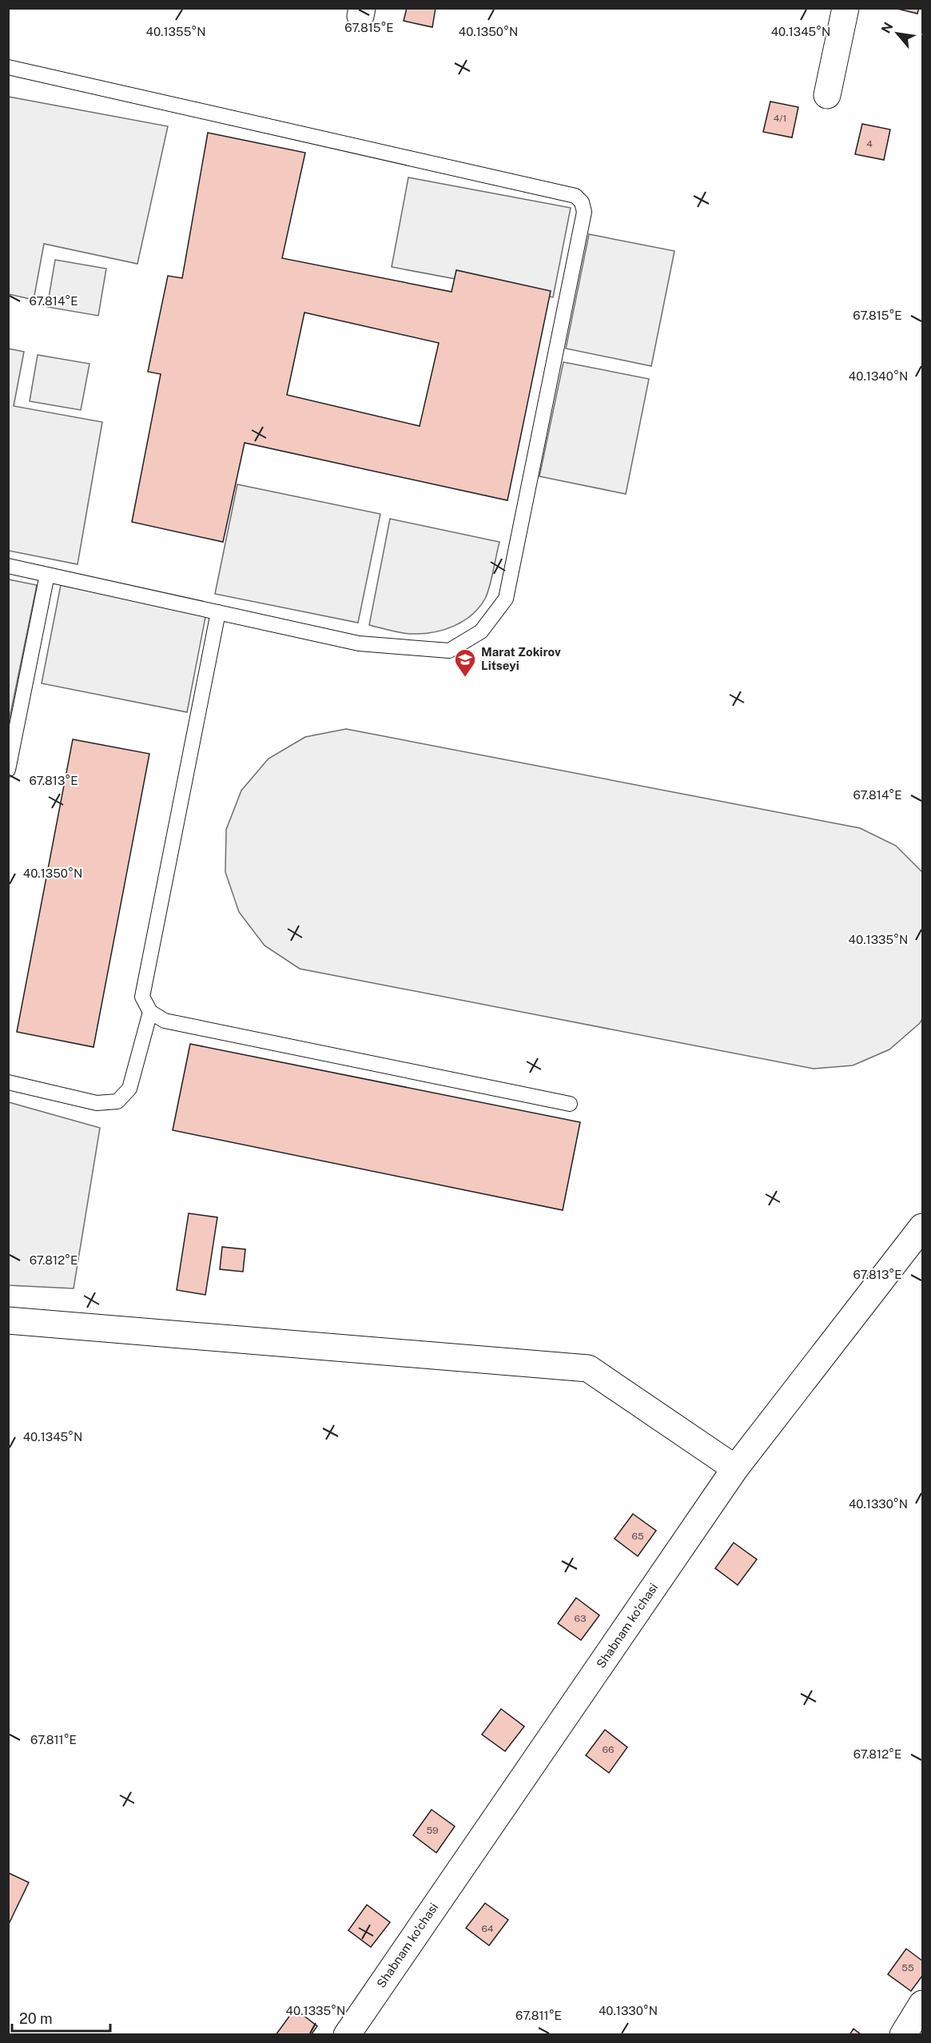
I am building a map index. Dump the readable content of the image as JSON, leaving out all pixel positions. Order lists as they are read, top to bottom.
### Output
{
  "streets": {
    "street": ["Shabnam ko'chasi"]
  },
  "places": {
    "school or university": ["Marat Zokirov Litseyi"]
  },
  "house_numbers": [
    "4/1",
    "4",
    "65",
    "63",
    "66",
    "59",
    "64",
    "55"
  ],
  "scale_bar": "20 m",
  "north": "top left",
  "coordinates": [
    "67.815°E",
    "40.1355°N",
    "40.1350°N",
    "40.1345°N",
    "67.814°E",
    "40.1340°N",
    "67.813°E",
    "40.1335°N",
    "67.812°E",
    "40.1330°N",
    "67.811°E"
  ]
}
